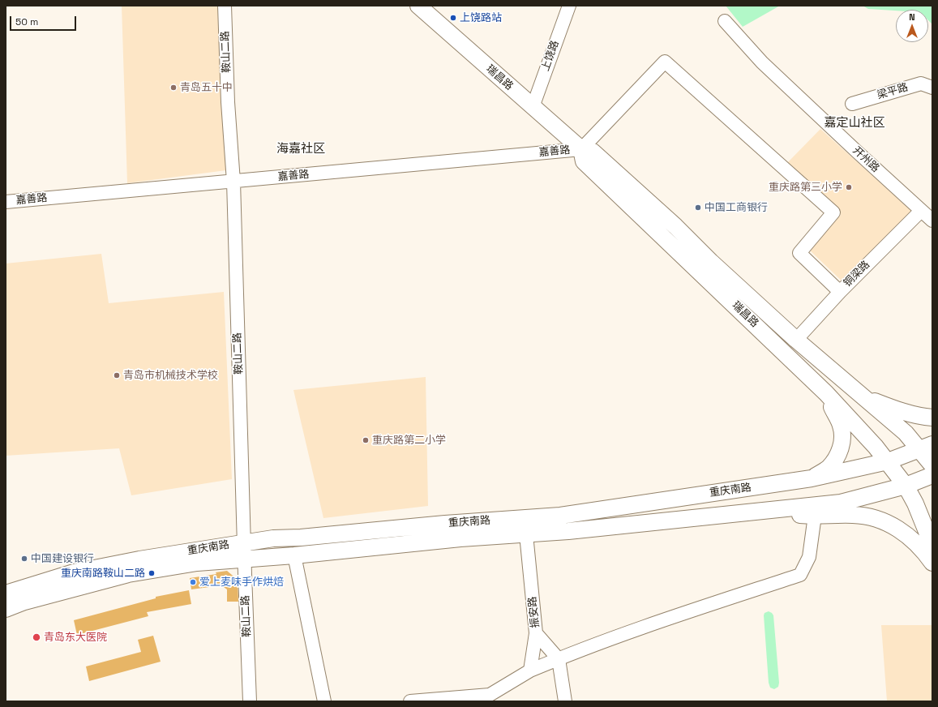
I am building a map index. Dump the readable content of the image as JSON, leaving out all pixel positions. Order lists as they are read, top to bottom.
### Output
{
  "streets": {
    "main road": ["瑞昌路", "重庆南路"],
    "street": [
      "鞍山二路",
      "上饶路",
      "梁平路",
      "嘉善路",
      "开州路",
      "铜梁路",
      "振安路"
    ]
  },
  "crossings": [
    ["鞍山二路", "嘉善路"],
    ["鞍山二路", "重庆南路"],
    ["上饶路", "瑞昌路"],
    ["瑞昌路", "嘉善路"],
    ["瑞昌路", "铜梁路"],
    ["瑞昌路", "重庆南路"],
    ["开州路", "铜梁路"],
    ["重庆南路", "振安路"]
  ],
  "districts": ["嘉定山社区", "海嘉社区"],
  "places": [
    "上饶路站",
    "青岛五十中",
    "重庆路第三小学",
    "中国工商银行",
    "青岛市机械技术学校",
    "重庆路第二小学",
    "中国建设银行",
    "重庆南路鞍山二路",
    "爱上麦味手作烘焙",
    "青岛东大医院"
  ],
  "scale_bar": "50 m",
  "north": "top"
}
